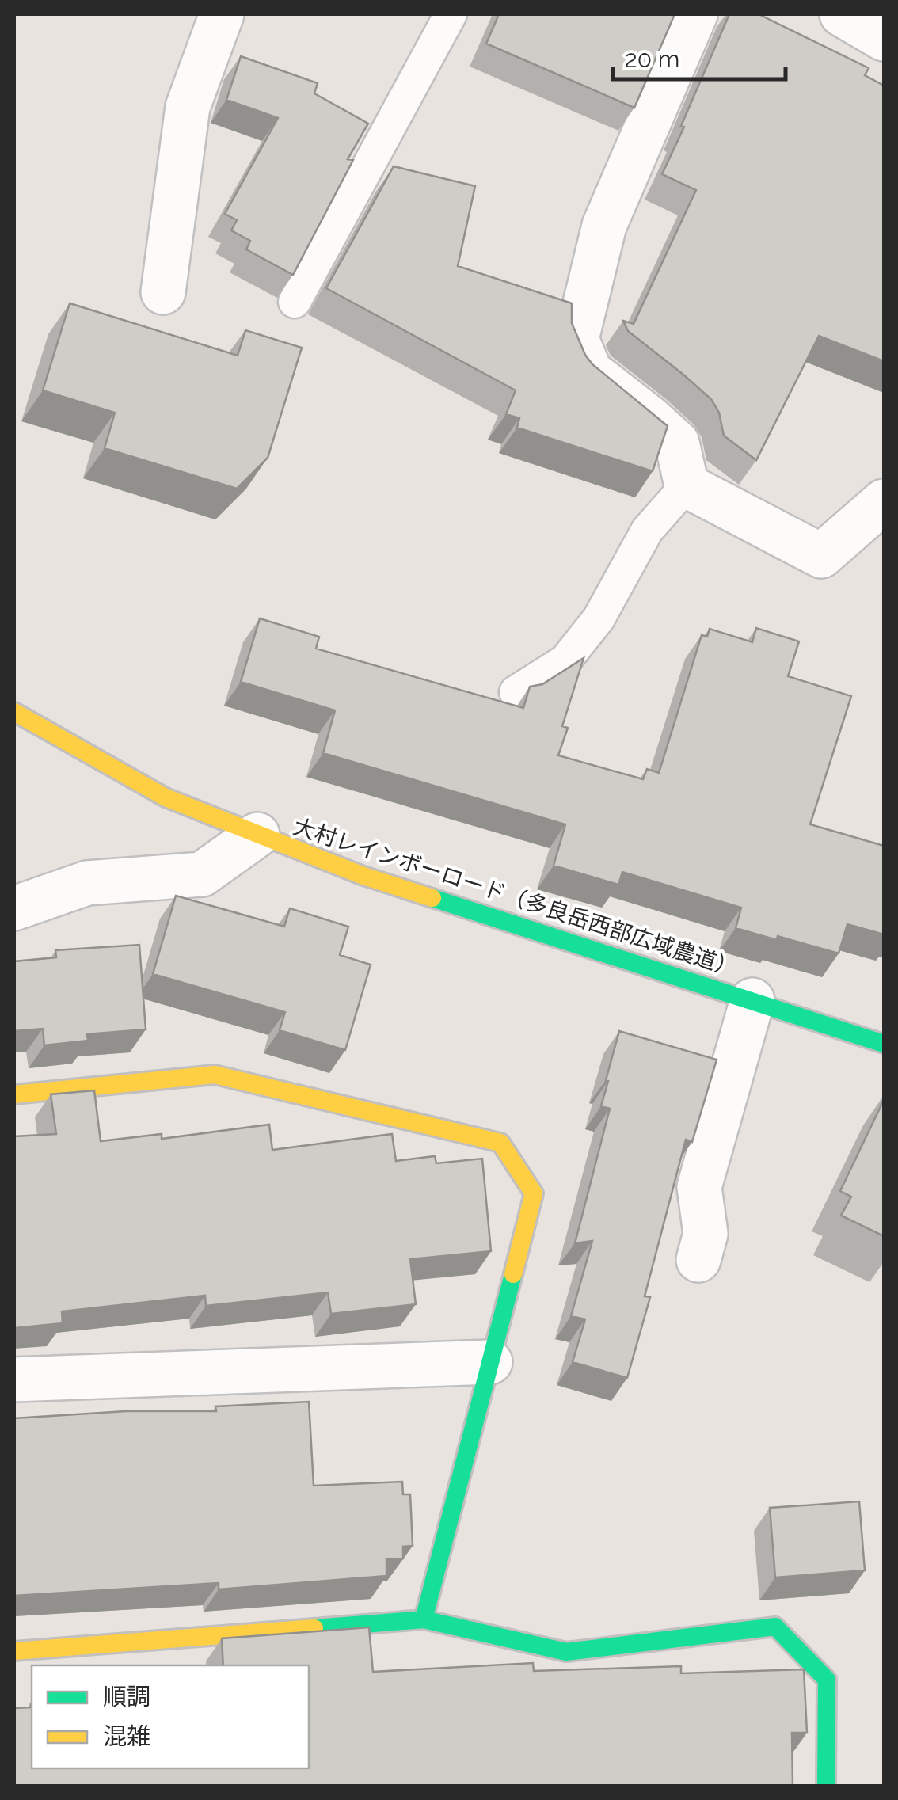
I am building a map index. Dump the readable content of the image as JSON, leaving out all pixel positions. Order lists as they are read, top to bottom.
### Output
{
  "streets": {
    "street": ["大村レインボーロード（多良岳西部広域農道）"]
  },
  "legend": ["順調", "混雑"],
  "scale_bar": "20 m"
}
